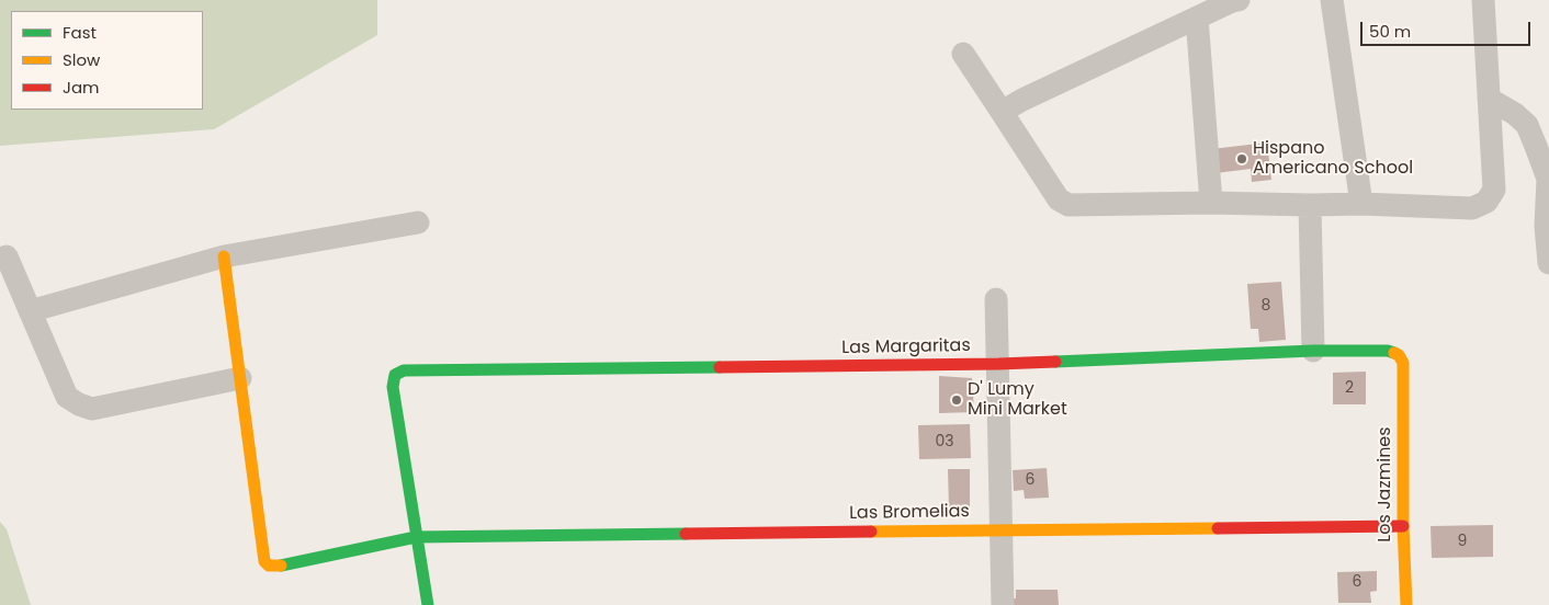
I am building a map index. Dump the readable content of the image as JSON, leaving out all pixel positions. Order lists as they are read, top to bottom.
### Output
{
  "streets": {
    "street": ["Las Margaritas", "Los Jazmines", "Las Bromelias"]
  },
  "crossings": [
    ["Las Margaritas", "Los Jazmines"],
    ["Las Margaritas", "Las Bromelias"],
    ["Los Jazmines", "Las Bromelias"]
  ],
  "places": ["Hispano Americano School", "D' Lumy Mini Market"],
  "house_numbers": [
    "8",
    "2",
    "03",
    "6",
    "9",
    "6"
  ],
  "legend": ["Fast", "Slow", "Jam"],
  "scale_bar": "50 m"
}
